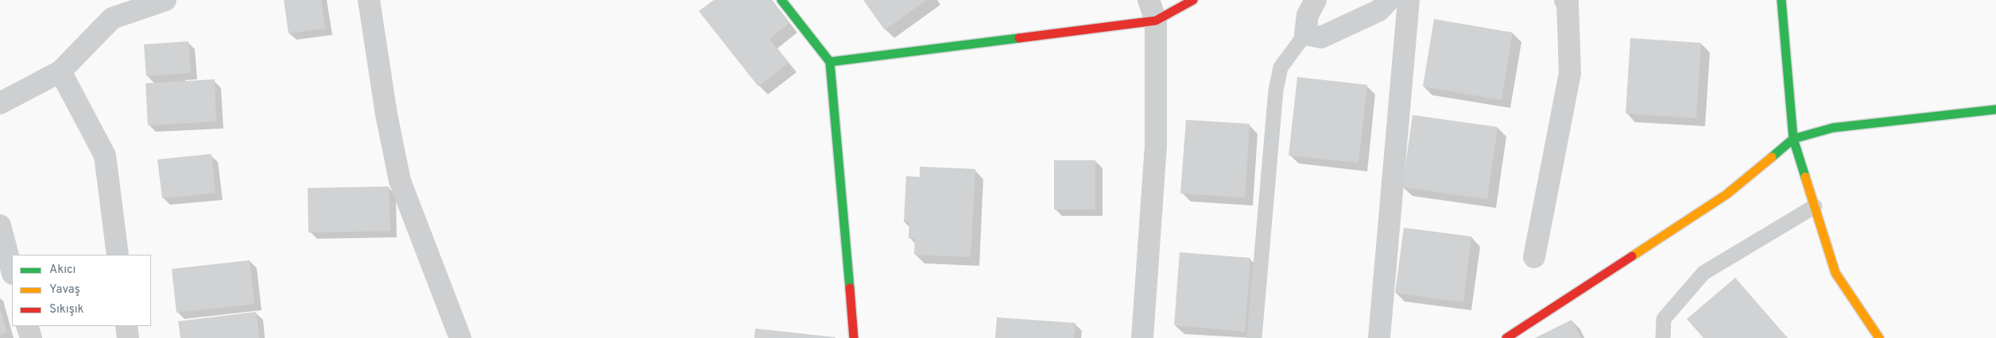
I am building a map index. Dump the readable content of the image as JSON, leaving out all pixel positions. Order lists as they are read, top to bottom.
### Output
{
  "legend": ["Akıcı", "Yavaş", "Sıkışık"]
}
